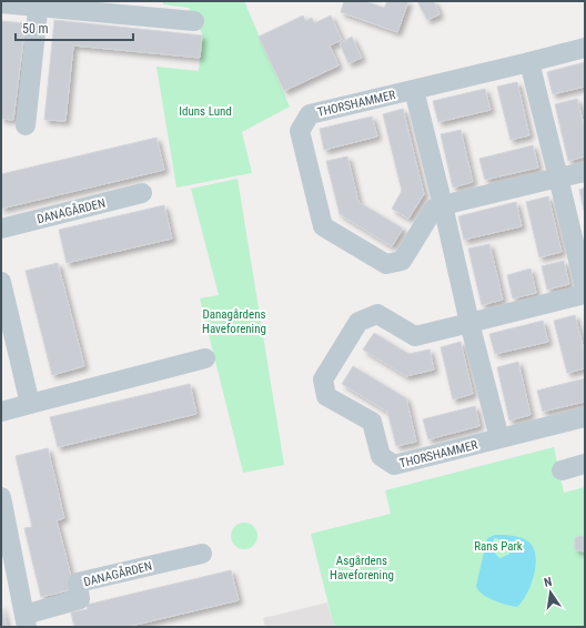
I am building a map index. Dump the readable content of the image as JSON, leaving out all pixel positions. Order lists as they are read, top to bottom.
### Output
{
  "streets": {
    "street": ["THORSHAMMER", "DANAGÅRDEN"]
  },
  "parks": [
    "Iduns Lund",
    "Danagårdens Haveforening",
    "Rans Park",
    "Asgårdens Haveforening"
  ],
  "scale_bar": "50 m",
  "north": "top"
}
